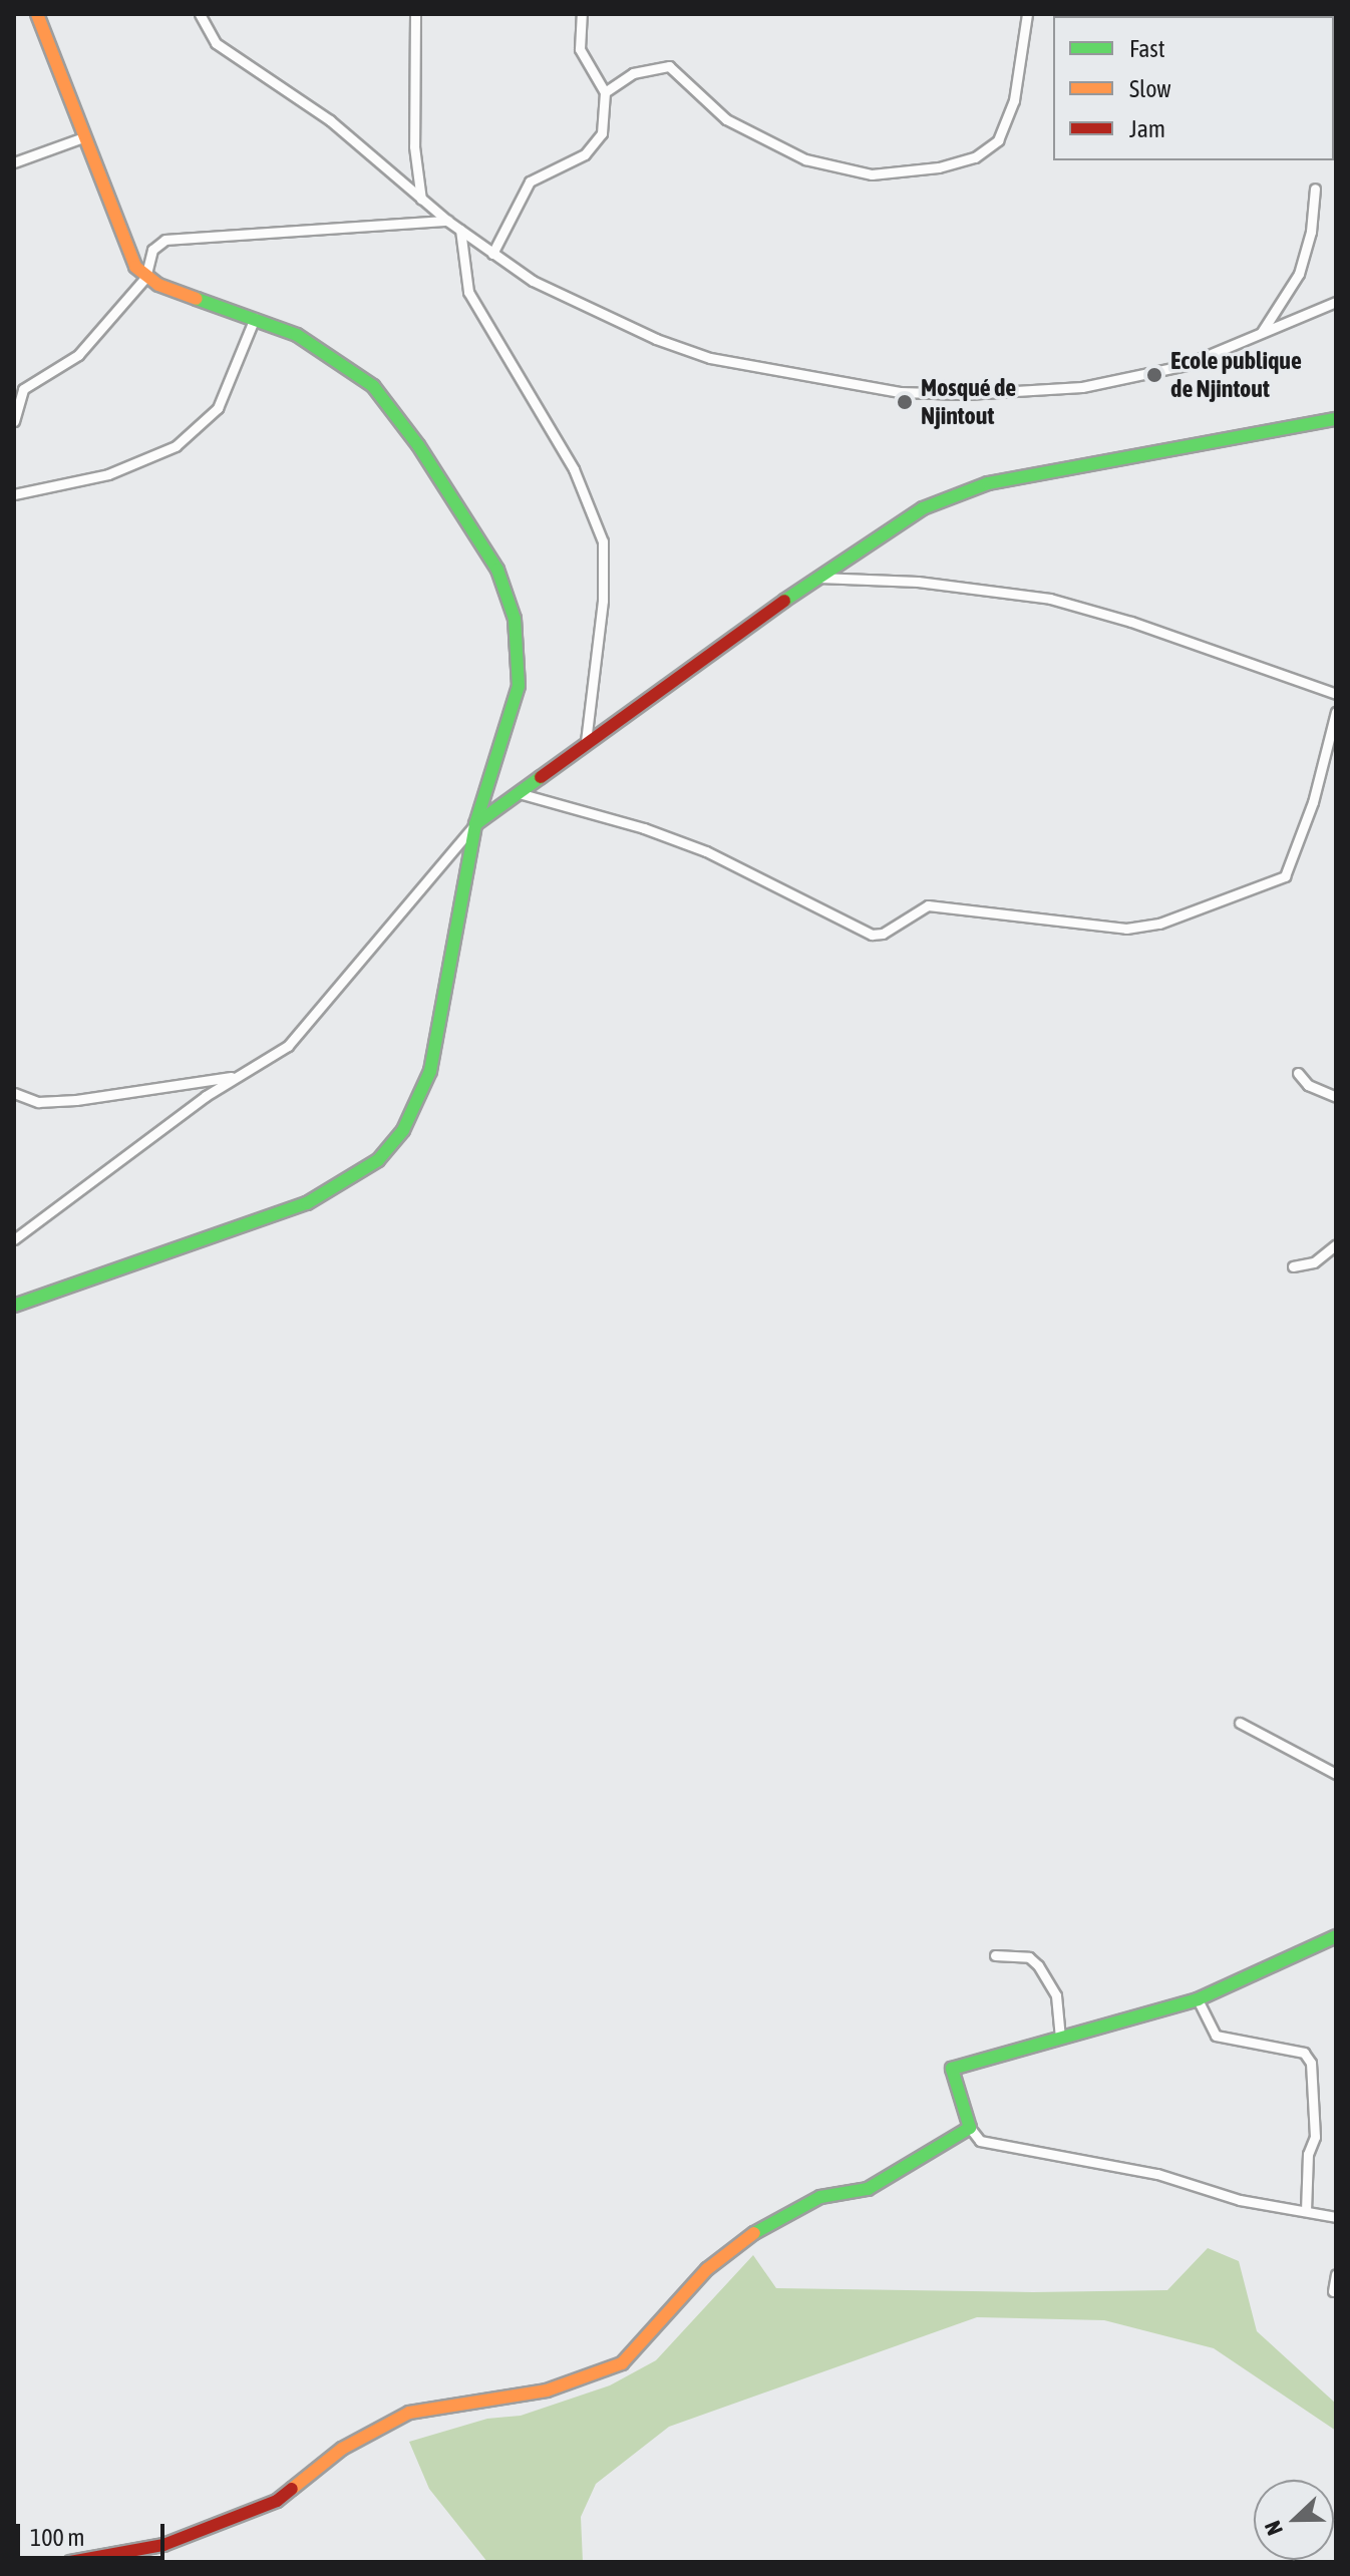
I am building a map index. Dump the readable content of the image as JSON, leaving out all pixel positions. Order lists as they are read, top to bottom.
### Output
{
  "places": ["Ecole publique de Njintout", "Mosqué de Njintout"],
  "legend": ["Fast", "Slow", "Jam"],
  "scale_bar": "100 m",
  "north": "left"
}
